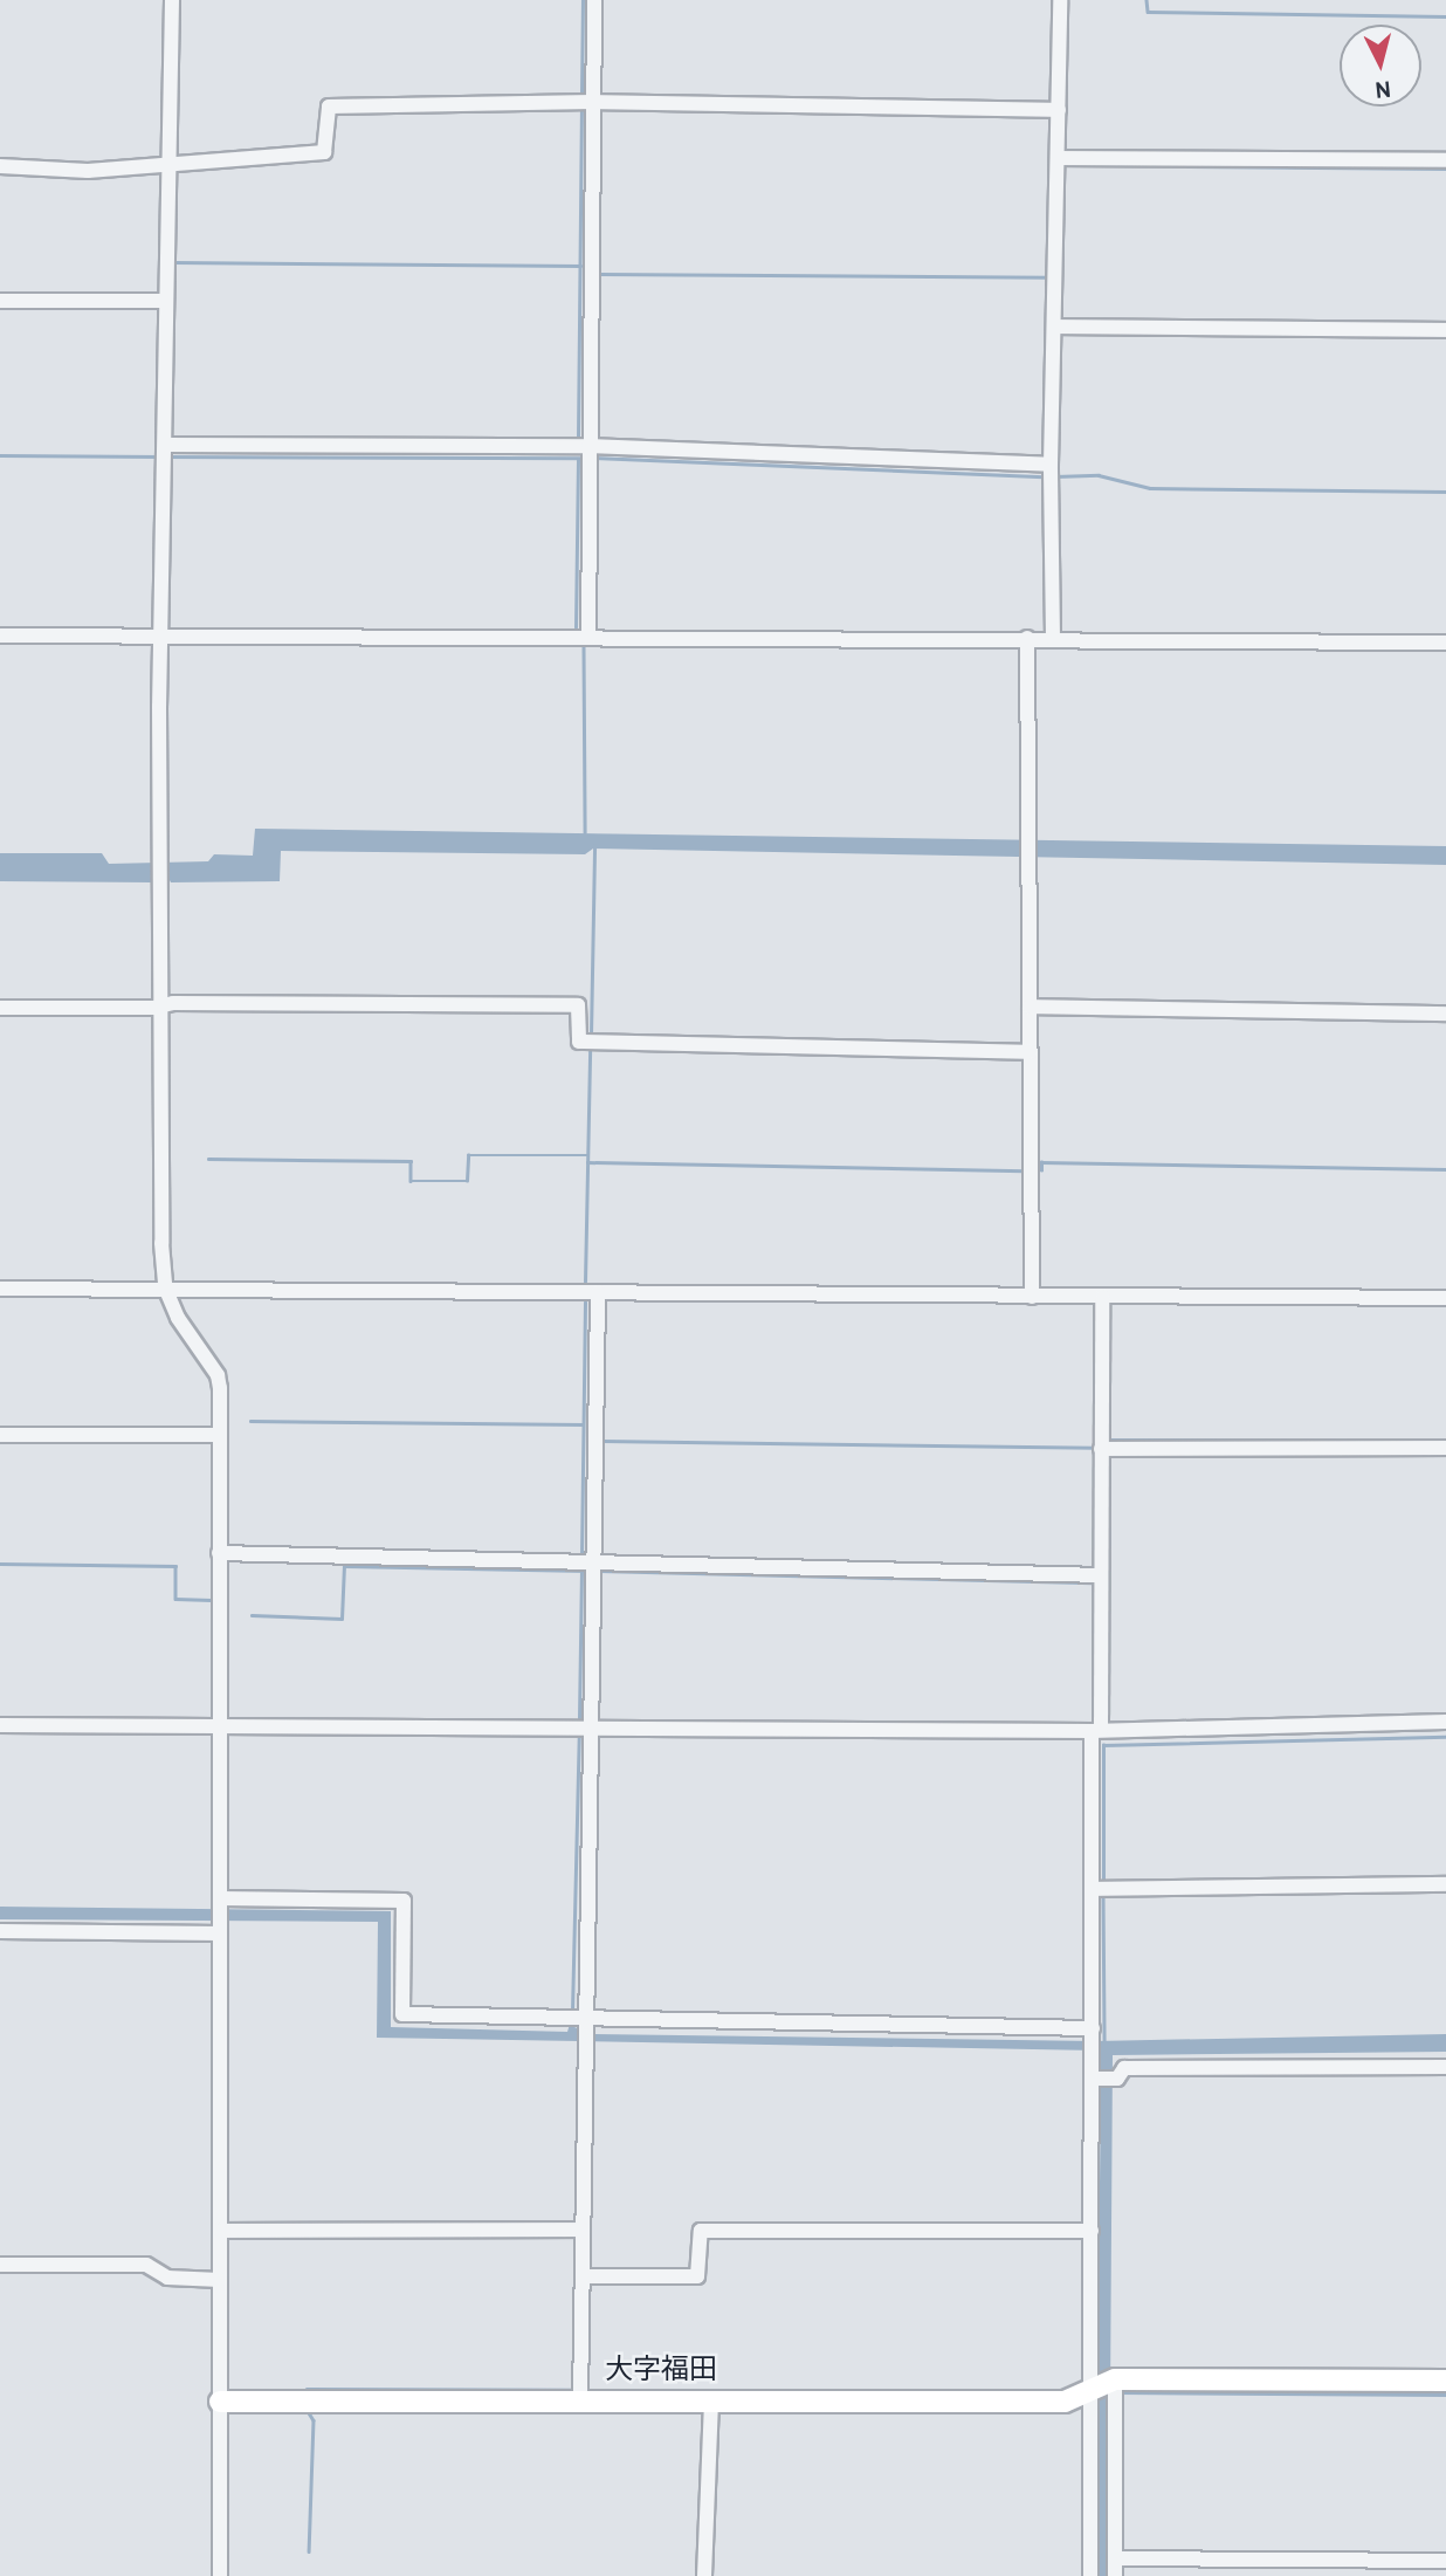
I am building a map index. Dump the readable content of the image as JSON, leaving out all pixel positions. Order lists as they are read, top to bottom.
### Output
{
  "districts": ["大字福田"],
  "north": "bottom"
}
